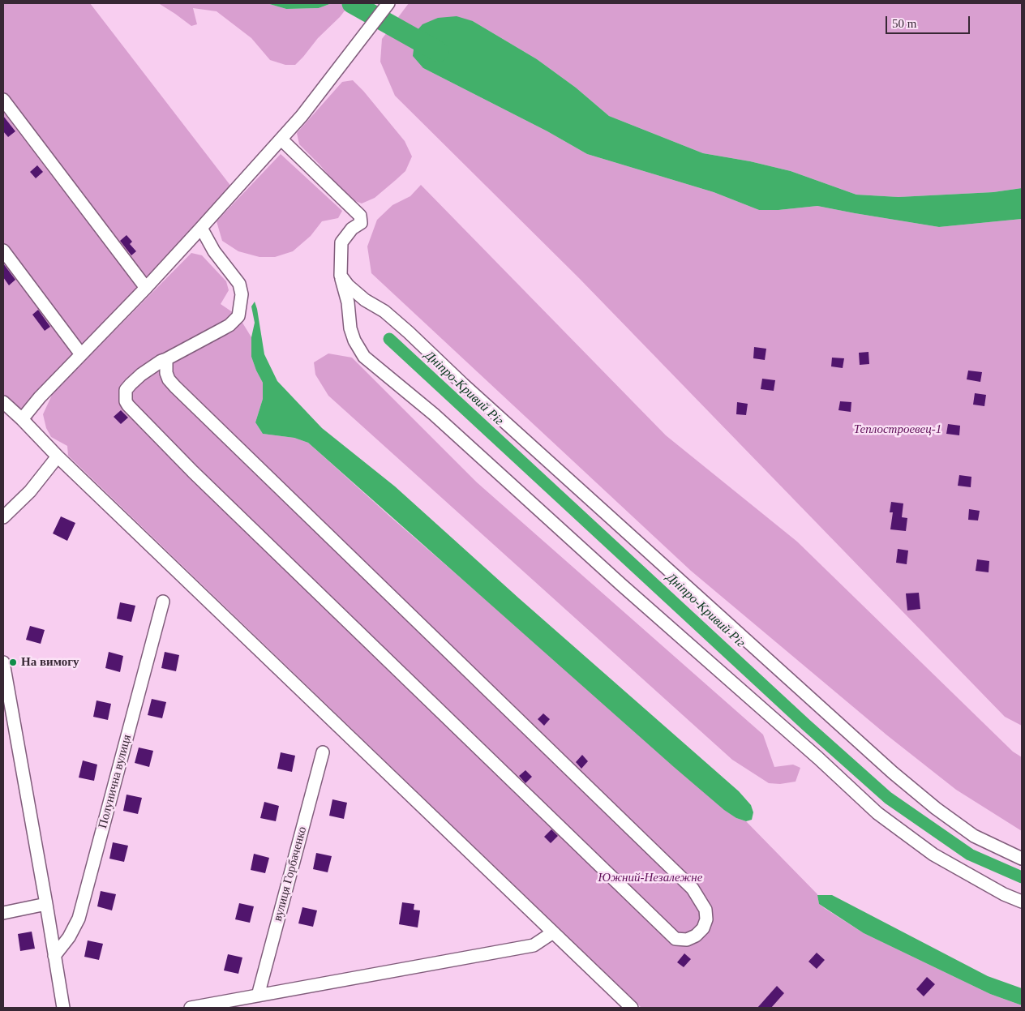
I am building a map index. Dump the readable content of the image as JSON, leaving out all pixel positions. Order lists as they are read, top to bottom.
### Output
{
  "streets": {
    "street": ["Полунична вулиця", "вулиця Горбаченко"]
  },
  "water": ["Дніпро-Кривий Ріг"],
  "parks": ["Теплостроевец-1", "Южний-Незалежне"],
  "places": ["На вимогу"],
  "scale_bar": "50 m"
}
